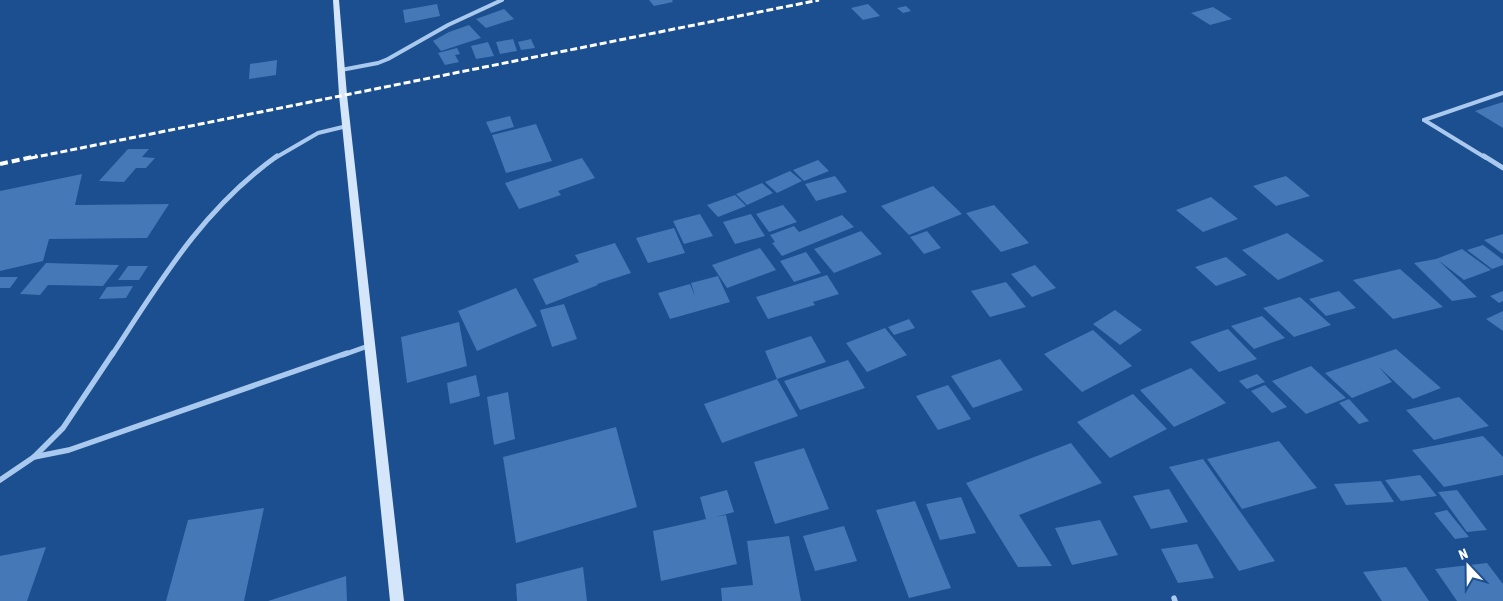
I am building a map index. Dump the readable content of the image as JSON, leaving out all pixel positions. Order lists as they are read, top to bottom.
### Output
{
  "north": "top"
}
